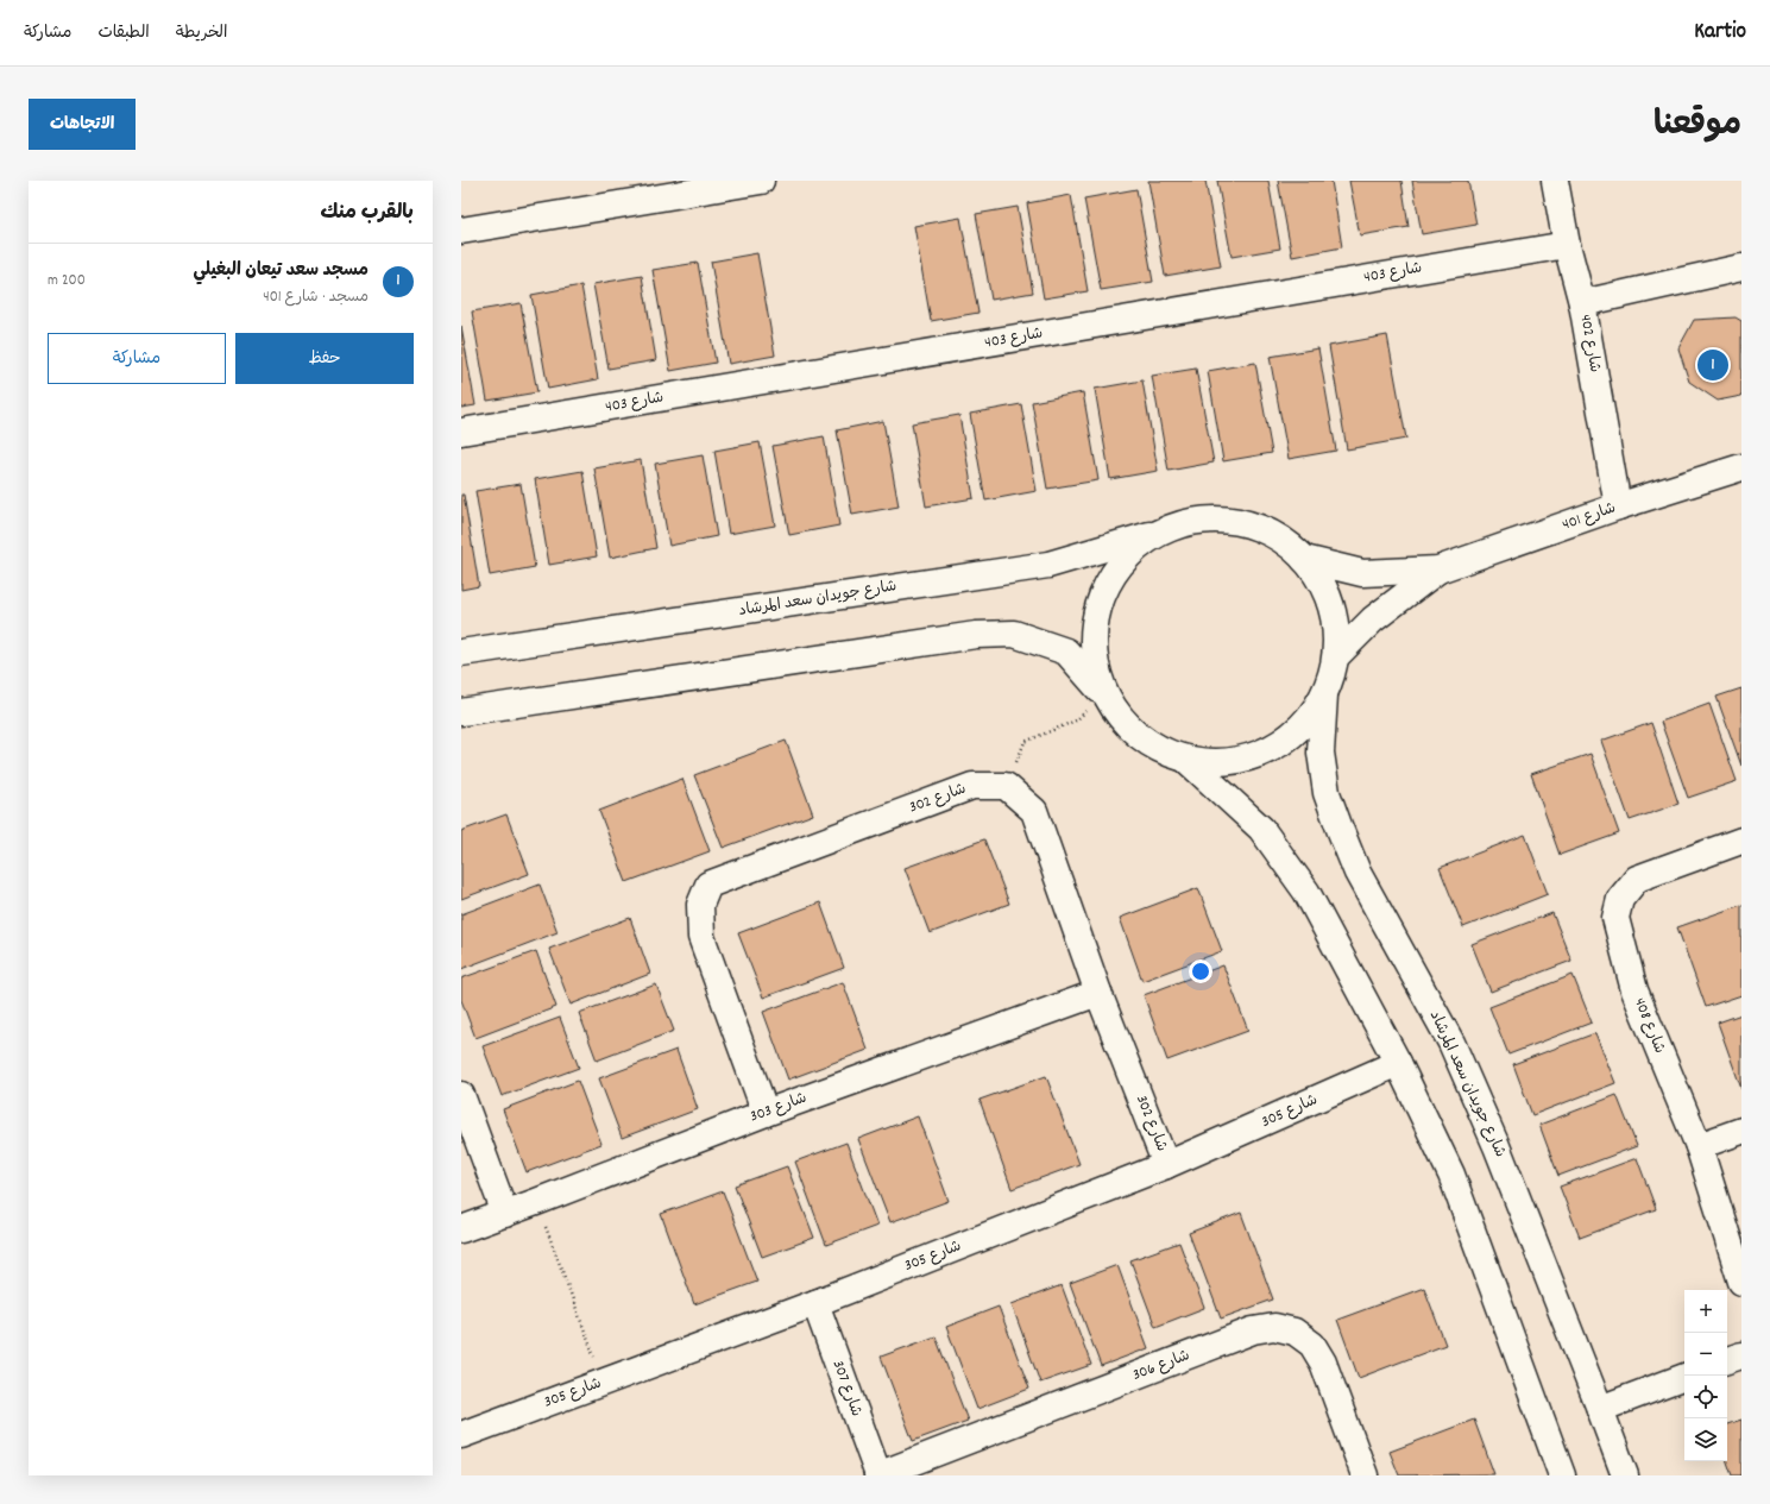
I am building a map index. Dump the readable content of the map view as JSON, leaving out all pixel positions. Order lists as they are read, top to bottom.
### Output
{
  "streets": {
    "street": [
      "شارع 403",
      "شارع 402",
      "شارع 401",
      "شارع جويدان سعد المرشاد",
      "شارع 302",
      "شارع 408",
      "شارع 303",
      "شارع 305",
      "شارع 306",
      "شارع 307"
    ]
  },
  "crossings": [
    ["شارع 403", "شارع 402"],
    ["شارع 402", "شارع 401"],
    ["شارع 302", "شارع 303"],
    ["شارع 302", "شارع 305"],
    ["شارع 305", "شارع 307"],
    ["شارع 306", "شارع 307"]
  ],
  "page": {
    "header": "Kartio",
    "nav": ["الخريطة", "الطبقات", "مشاركة"],
    "title": "موقعنا",
    "buttons": [
      "الاتجاهات",
      ["حفظ", "مشاركة"]
    ],
    "heading": "بالقرب منك",
    "list": [
      {
        "mark": "1",
        "name": "مسجد سعد تيعان البغيلي",
        "note": "مسجد · شارع 401",
        "value": "200 m"
      }
    ],
    "pins": "1",
    "map_buttons": ["+", "−"]
  }
}
